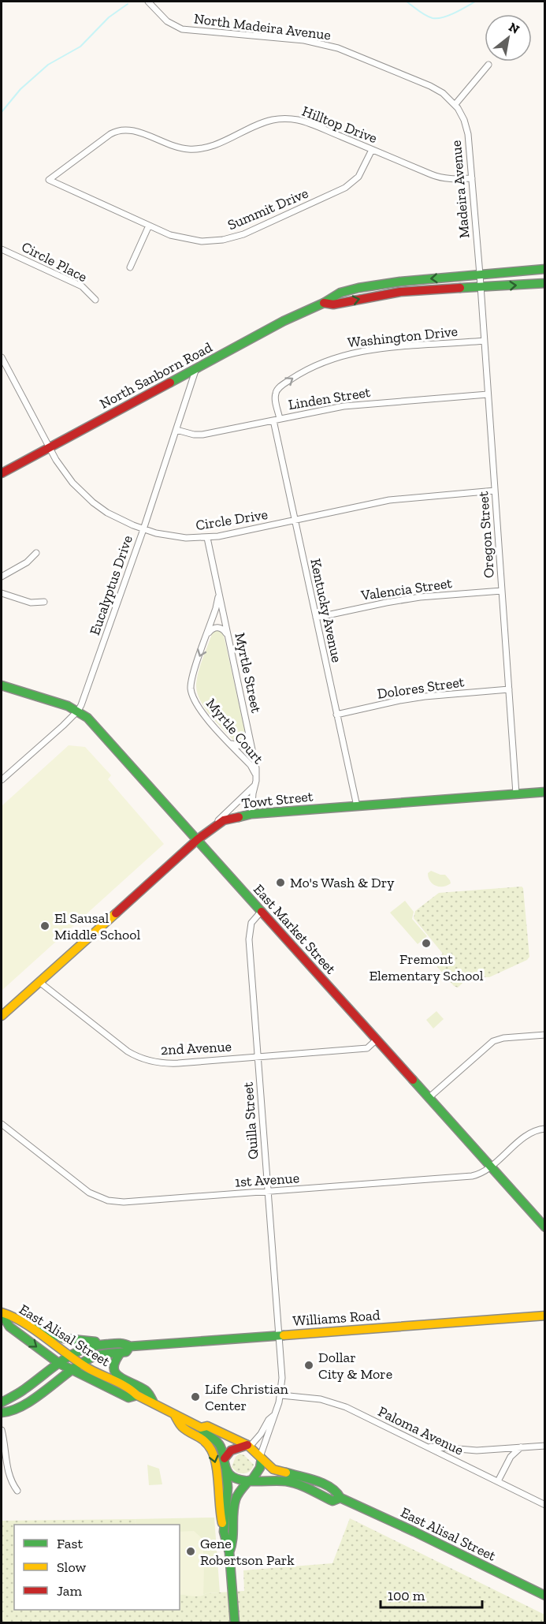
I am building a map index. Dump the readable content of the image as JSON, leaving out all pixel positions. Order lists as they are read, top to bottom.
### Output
{
  "streets": {
    "main road": [
      "North Sanborn Road",
      "Towt Street",
      "East Market Street",
      "Williams Road",
      "East Alisal Street"
    ],
    "street": [
      "North Madeira Avenue",
      "Hilltop Drive",
      "Madeira Avenue",
      "Summit Drive",
      "Circle Place",
      "Washington Drive",
      "Linden Street",
      "Circle Drive",
      "Oregon Street",
      "Eucalyptus Drive",
      "Valencia Street",
      "Kentucky Avenue",
      "Myrtle Street",
      "Dolores Street",
      "Myrtle Court",
      "2nd Avenue",
      "Quilla Street",
      "1st Avenue",
      "Paloma Avenue"
    ]
  },
  "crossings": [
    ["North Madeira Avenue", "Madeira Avenue"],
    ["Hilltop Drive", "Madeira Avenue"],
    ["Hilltop Drive", "Summit Drive"],
    ["Madeira Avenue", "North Sanborn Road"],
    ["Madeira Avenue", "Oregon Street"],
    ["Washington Drive", "Linden Street"],
    ["Washington Drive", "Oregon Street"],
    ["Washington Drive", "Kentucky Avenue"],
    ["North Sanborn Road", "Circle Drive"],
    ["North Sanborn Road", "Oregon Street"],
    ["North Sanborn Road", "Eucalyptus Drive"],
    ["Linden Street", "Oregon Street"],
    ["Linden Street", "Eucalyptus Drive"],
    ["Linden Street", "Kentucky Avenue"],
    ["Circle Drive", "Oregon Street"],
    ["Circle Drive", "Eucalyptus Drive"],
    ["Circle Drive", "Kentucky Avenue"],
    ["Circle Drive", "Myrtle Street"],
    ["Oregon Street", "Valencia Street"],
    ["Oregon Street", "Dolores Street"],
    ["Oregon Street", "Towt Street"],
    ["Eucalyptus Drive", "East Market Street"],
    ["Valencia Street", "Kentucky Avenue"],
    ["Kentucky Avenue", "Dolores Street"],
    ["Kentucky Avenue", "Towt Street"],
    ["Myrtle Street", "Myrtle Court"],
    ["Myrtle Street", "Towt Street"],
    ["Towt Street", "East Market Street"],
    ["Towt Street", "2nd Avenue"],
    ["East Market Street", "2nd Avenue"],
    ["East Market Street", "Quilla Street"],
    ["East Market Street", "1st Avenue"],
    ["2nd Avenue", "Quilla Street"],
    ["Quilla Street", "1st Avenue"],
    ["Quilla Street", "Williams Road"],
    ["Quilla Street", "East Alisal Street"],
    ["Quilla Street", "Paloma Avenue"],
    ["Williams Road", "East Alisal Street"]
  ],
  "one_way": ["Washington Drive", "Myrtle Court"],
  "places": [
    "Mo's Wash & Dry",
    "El Sausal Middle School",
    "Fremont Elementary School",
    "Dollar City & More",
    "Life Christian Center",
    "Gene Robertson Park"
  ],
  "legend": ["Fast", "Slow", "Jam"],
  "scale_bar": "100 m",
  "north": "top right"
}
